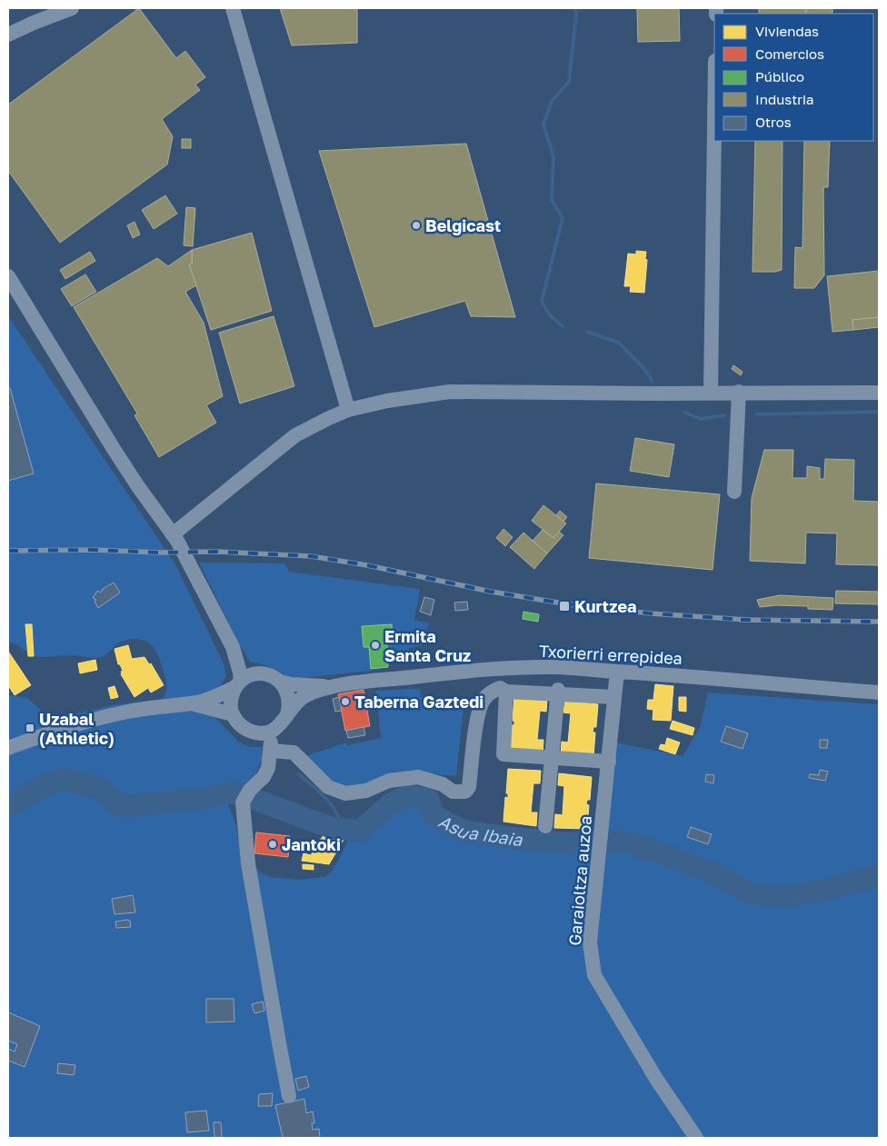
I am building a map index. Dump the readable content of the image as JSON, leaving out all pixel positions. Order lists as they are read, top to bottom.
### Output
{
  "streets": {
    "street": ["Txorierri errepidea", "Garaioltza auzoa"]
  },
  "crossings": [
    ["Txorierri errepidea", "Garaioltza auzoa"]
  ],
  "water": ["Asua Ibaia"],
  "places": {
    "other": [
      "Belgicast",
      "Ermita Santa Cruz",
      "Taberna Gaztedi",
      "Jantoki"
    ],
    "transit": ["Kurtzea", "Uzabal (Athletic)"]
  },
  "legend": [
    "Viviendas",
    "Comercios",
    "Público",
    "Industria",
    "Otros"
  ]
}
